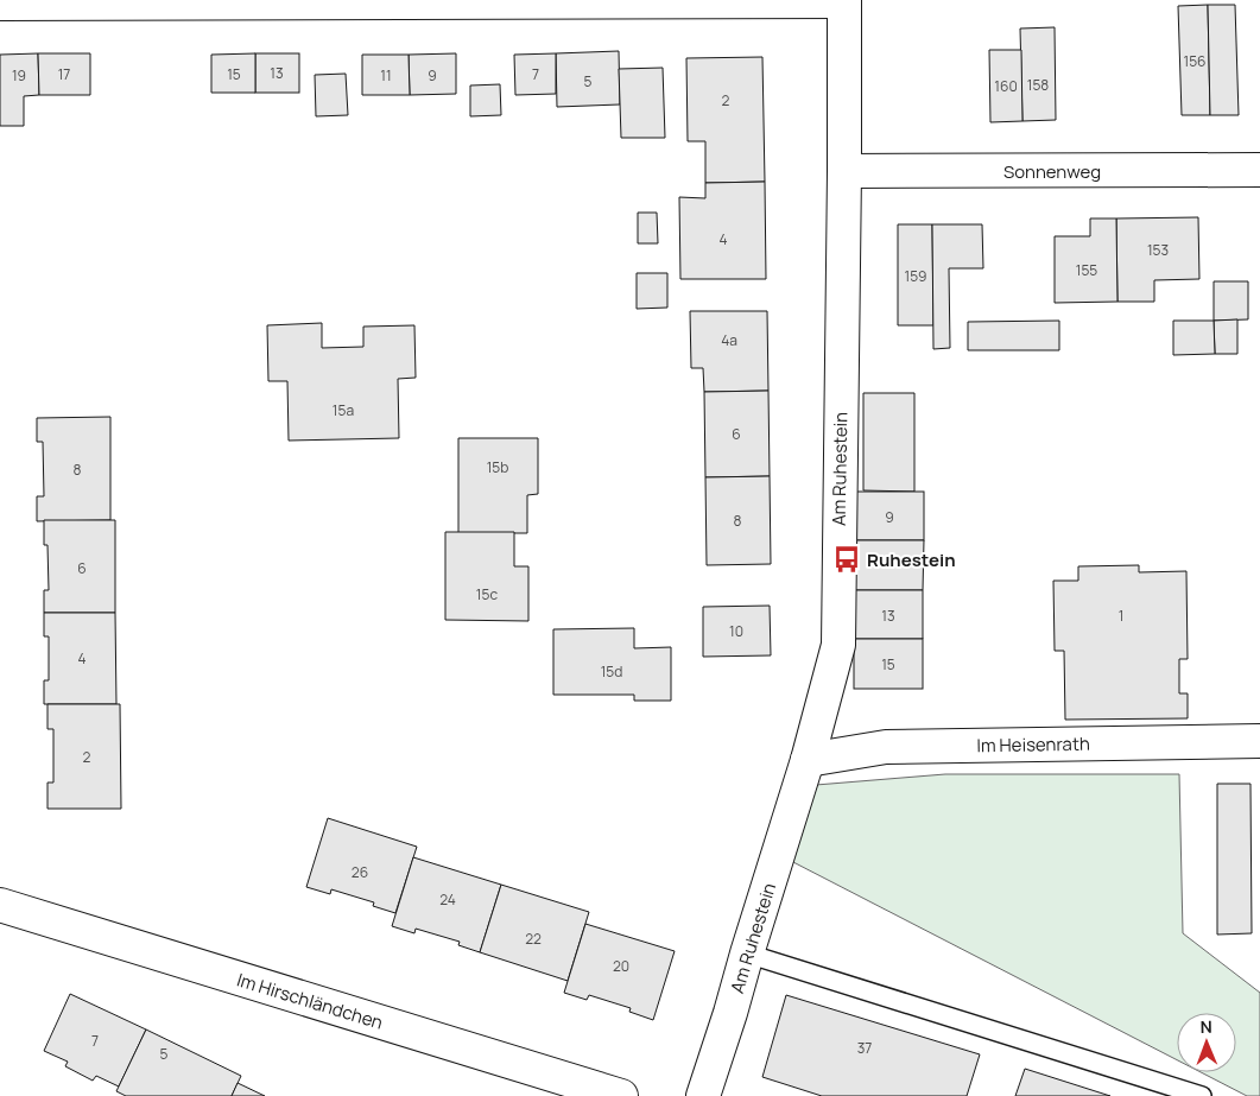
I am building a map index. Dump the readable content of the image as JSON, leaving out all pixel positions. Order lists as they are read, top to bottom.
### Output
{
  "streets": {
    "street": [
      "Sonnenweg",
      "Am Ruhestein",
      "Im Heisenrath",
      "Im Hirschländchen"
    ]
  },
  "crossings": [
    ["Sonnenweg", "Am Ruhestein"],
    ["Am Ruhestein", "Im Heisenrath"]
  ],
  "places": {
    "bus stop": ["Ruhestein"]
  },
  "house_numbers": [
    "156",
    "13",
    "17",
    "15",
    "7",
    "19",
    "11",
    "9",
    "5",
    "158",
    "160",
    "2",
    "4",
    "153",
    "155",
    "159",
    "4a",
    "15a",
    "6",
    "15b",
    "8",
    "9",
    "8",
    "6",
    "15c",
    "13",
    "1",
    "10",
    "4",
    "15",
    "15d",
    "2",
    "26",
    "24",
    "22",
    "20",
    "7",
    "37",
    "5"
  ],
  "north": "top"
}
